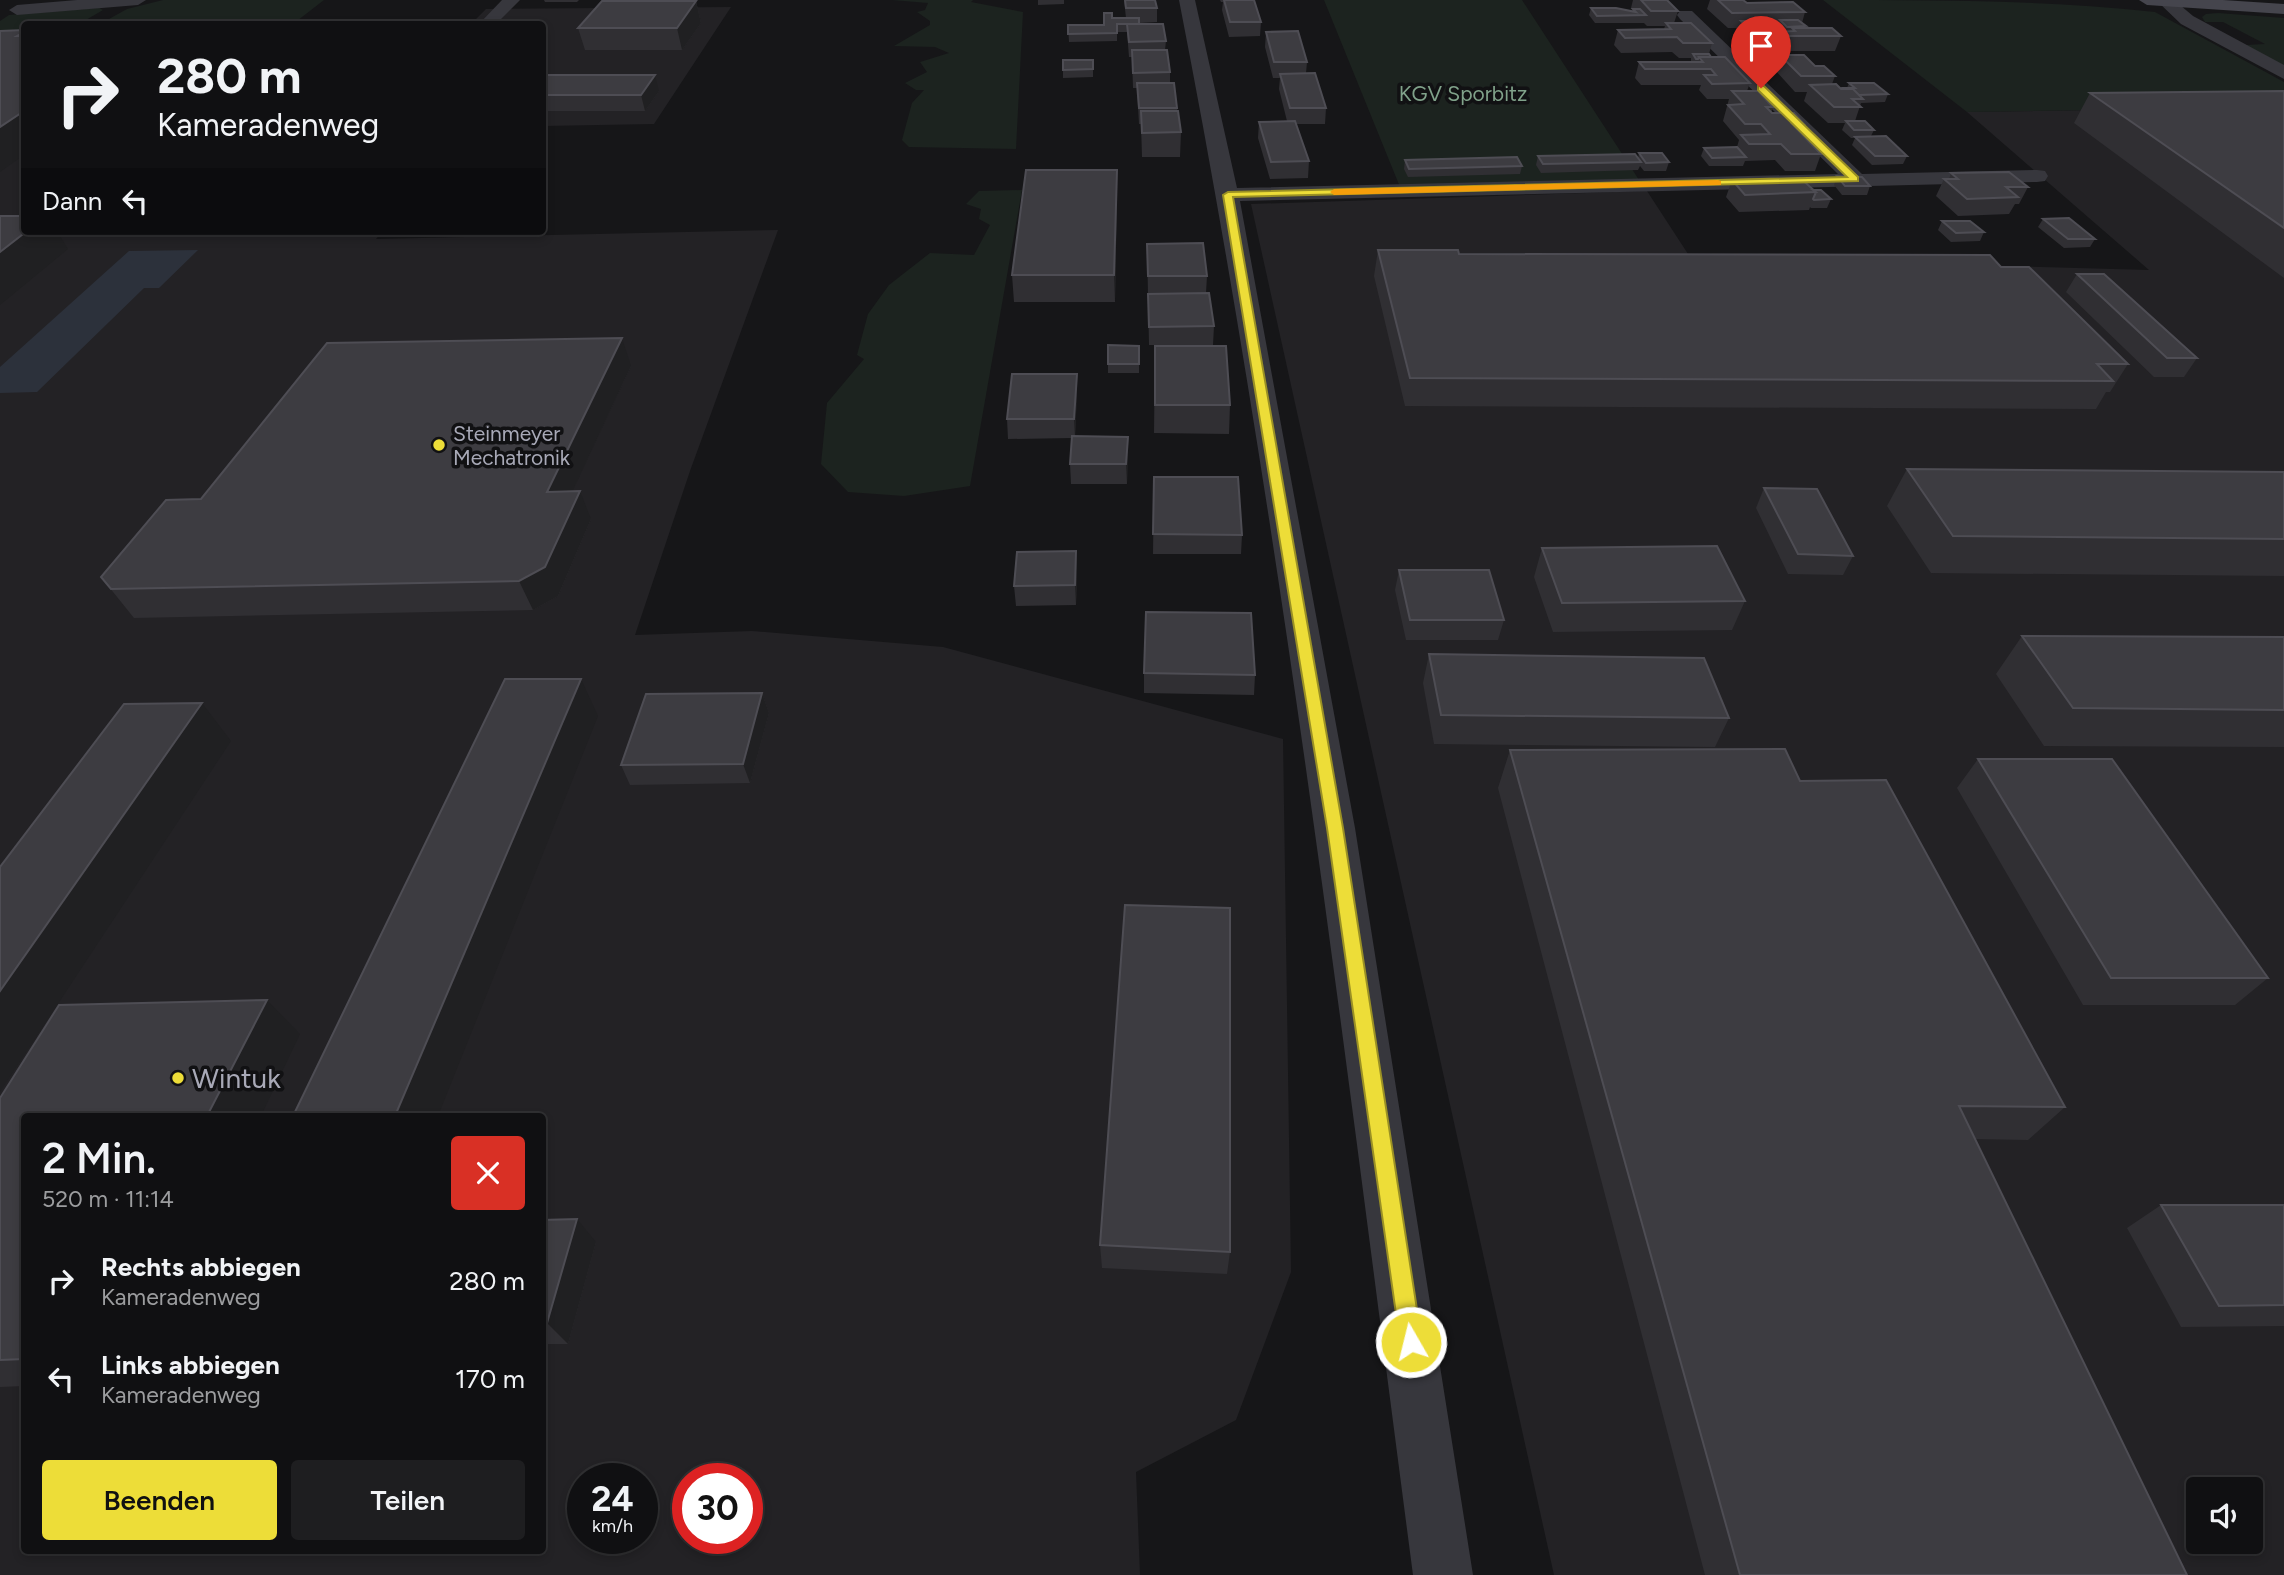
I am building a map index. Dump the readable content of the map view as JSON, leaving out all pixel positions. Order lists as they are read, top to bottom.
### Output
{
  "parks": ["KGV Sporbitz"],
  "places": ["Steinmeyer Mechatronik", "Wintuk"],
  "page": {
    "turn": ["280 m", "Kameradenweg"],
    "then": "Dann",
    "heading": ["2 Min.", "520 m · 11:14"],
    "list": [
      {
        "name": "Rechts abbiegen",
        "note": "Kameradenweg",
        "value": "280 m"
      },
      {
        "name": "Links abbiegen",
        "note": "Kameradenweg",
        "value": "170 m"
      }
    ],
    "buttons": ["Beenden", "Teilen"],
    "speed": "24 km/h",
    "limit": "30"
  }
}
